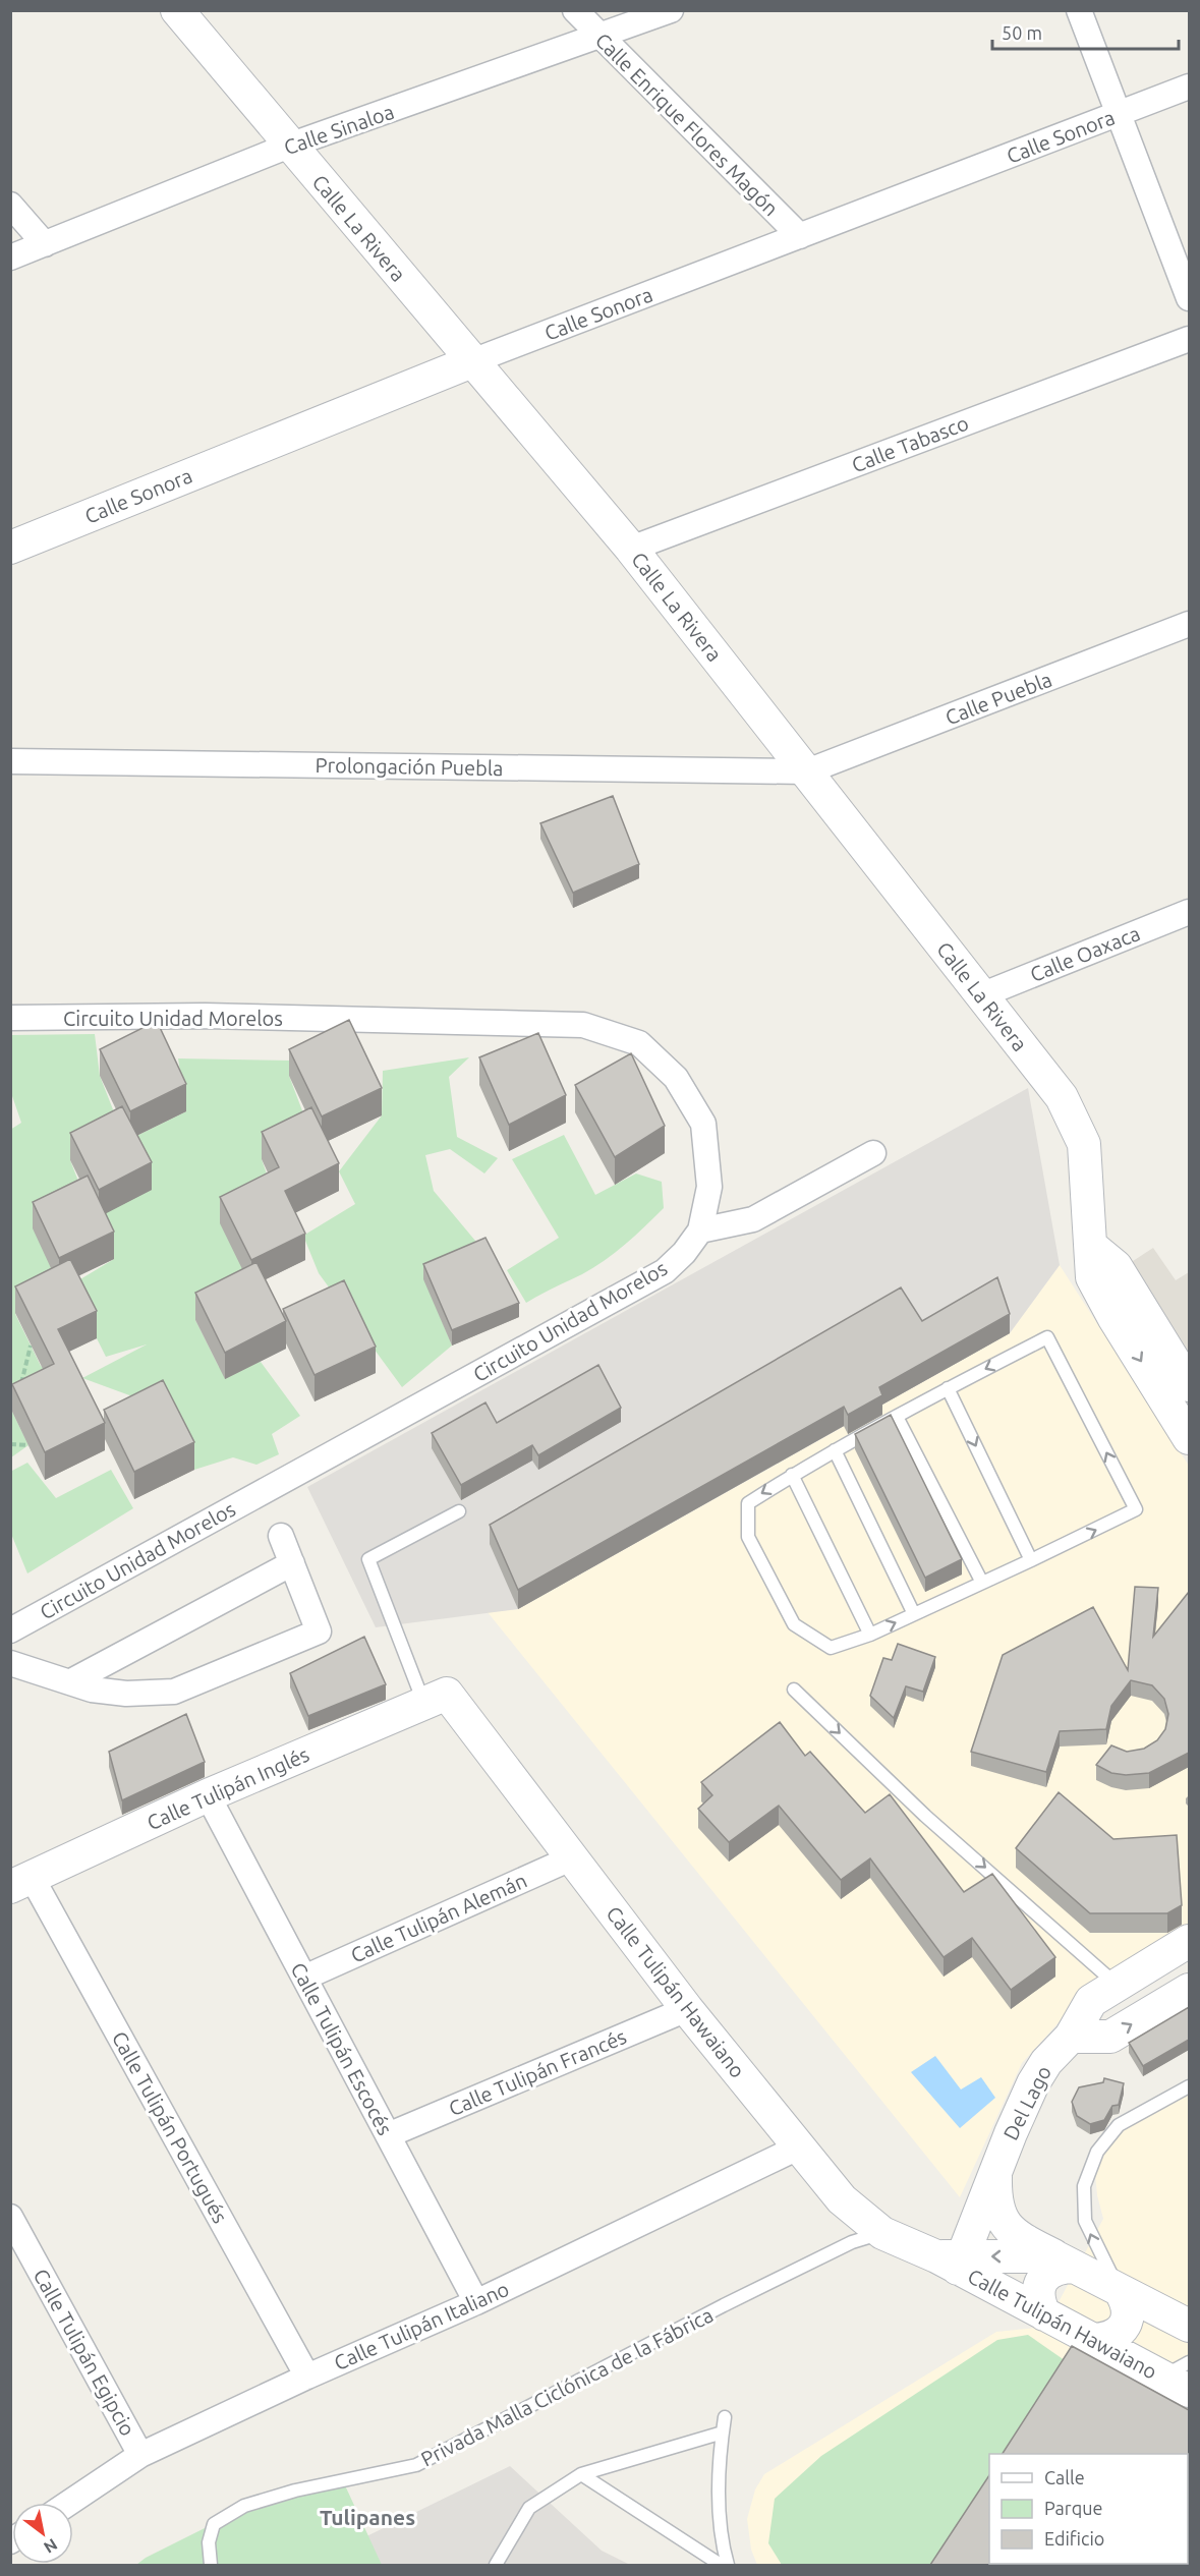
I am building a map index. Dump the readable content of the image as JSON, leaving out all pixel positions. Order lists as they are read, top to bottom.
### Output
{
  "streets": {
    "street": [
      "Calle Enrique Flores Magón",
      "Calle Sinaloa",
      "Calle Sonora",
      "Calle La Rivera",
      "Calle Tabasco",
      "Calle Puebla",
      "Prolongación Puebla",
      "Calle Oaxaca",
      "Circuito Unidad Morelos",
      "Calle Tulipán Inglés",
      "Calle Tulipán Alemán",
      "Calle Tulipán Hawaiano",
      "Calle Tulipán Escocés",
      "Calle Tulipán Francés",
      "Del Lago",
      "Calle Tulipán Portugués",
      "Calle Tulipán Italiano",
      "Calle Tulipán Egipcio"
    ],
    "lane": ["Privada Malla Ciclónica de la Fábrica"]
  },
  "crossings": [
    ["Calle Enrique Flores Magón", "Calle Sinaloa"],
    ["Calle Enrique Flores Magón", "Calle Sonora"],
    ["Calle Sinaloa", "Calle La Rivera"],
    ["Calle Sonora", "Calle La Rivera"],
    ["Calle La Rivera", "Calle Tabasco"],
    ["Calle La Rivera", "Calle Puebla"],
    ["Calle La Rivera", "Prolongación Puebla"],
    ["Calle La Rivera", "Calle Oaxaca"],
    ["Calle Puebla", "Prolongación Puebla"],
    ["Calle Tulipán Inglés", "Calle Tulipán Hawaiano"],
    ["Calle Tulipán Inglés", "Calle Tulipán Escocés"],
    ["Calle Tulipán Inglés", "Calle Tulipán Portugués"],
    ["Calle Tulipán Alemán", "Calle Tulipán Hawaiano"],
    ["Calle Tulipán Alemán", "Calle Tulipán Escocés"],
    ["Calle Tulipán Hawaiano", "Calle Tulipán Francés"],
    ["Calle Tulipán Hawaiano", "Del Lago"],
    ["Calle Tulipán Hawaiano", "Calle Tulipán Italiano"],
    ["Calle Tulipán Hawaiano", "Privada Malla Ciclónica de la Fábrica"],
    ["Calle Tulipán Escocés", "Calle Tulipán Francés"],
    ["Calle Tulipán Escocés", "Calle Tulipán Italiano"],
    ["Calle Tulipán Portugués", "Calle Tulipán Italiano"],
    ["Calle Tulipán Italiano", "Calle Tulipán Egipcio"]
  ],
  "districts": ["Tulipanes"],
  "legend": ["Calle", "Parque", "Edificio"],
  "scale_bar": "50 m",
  "north": "bottom right"
}
